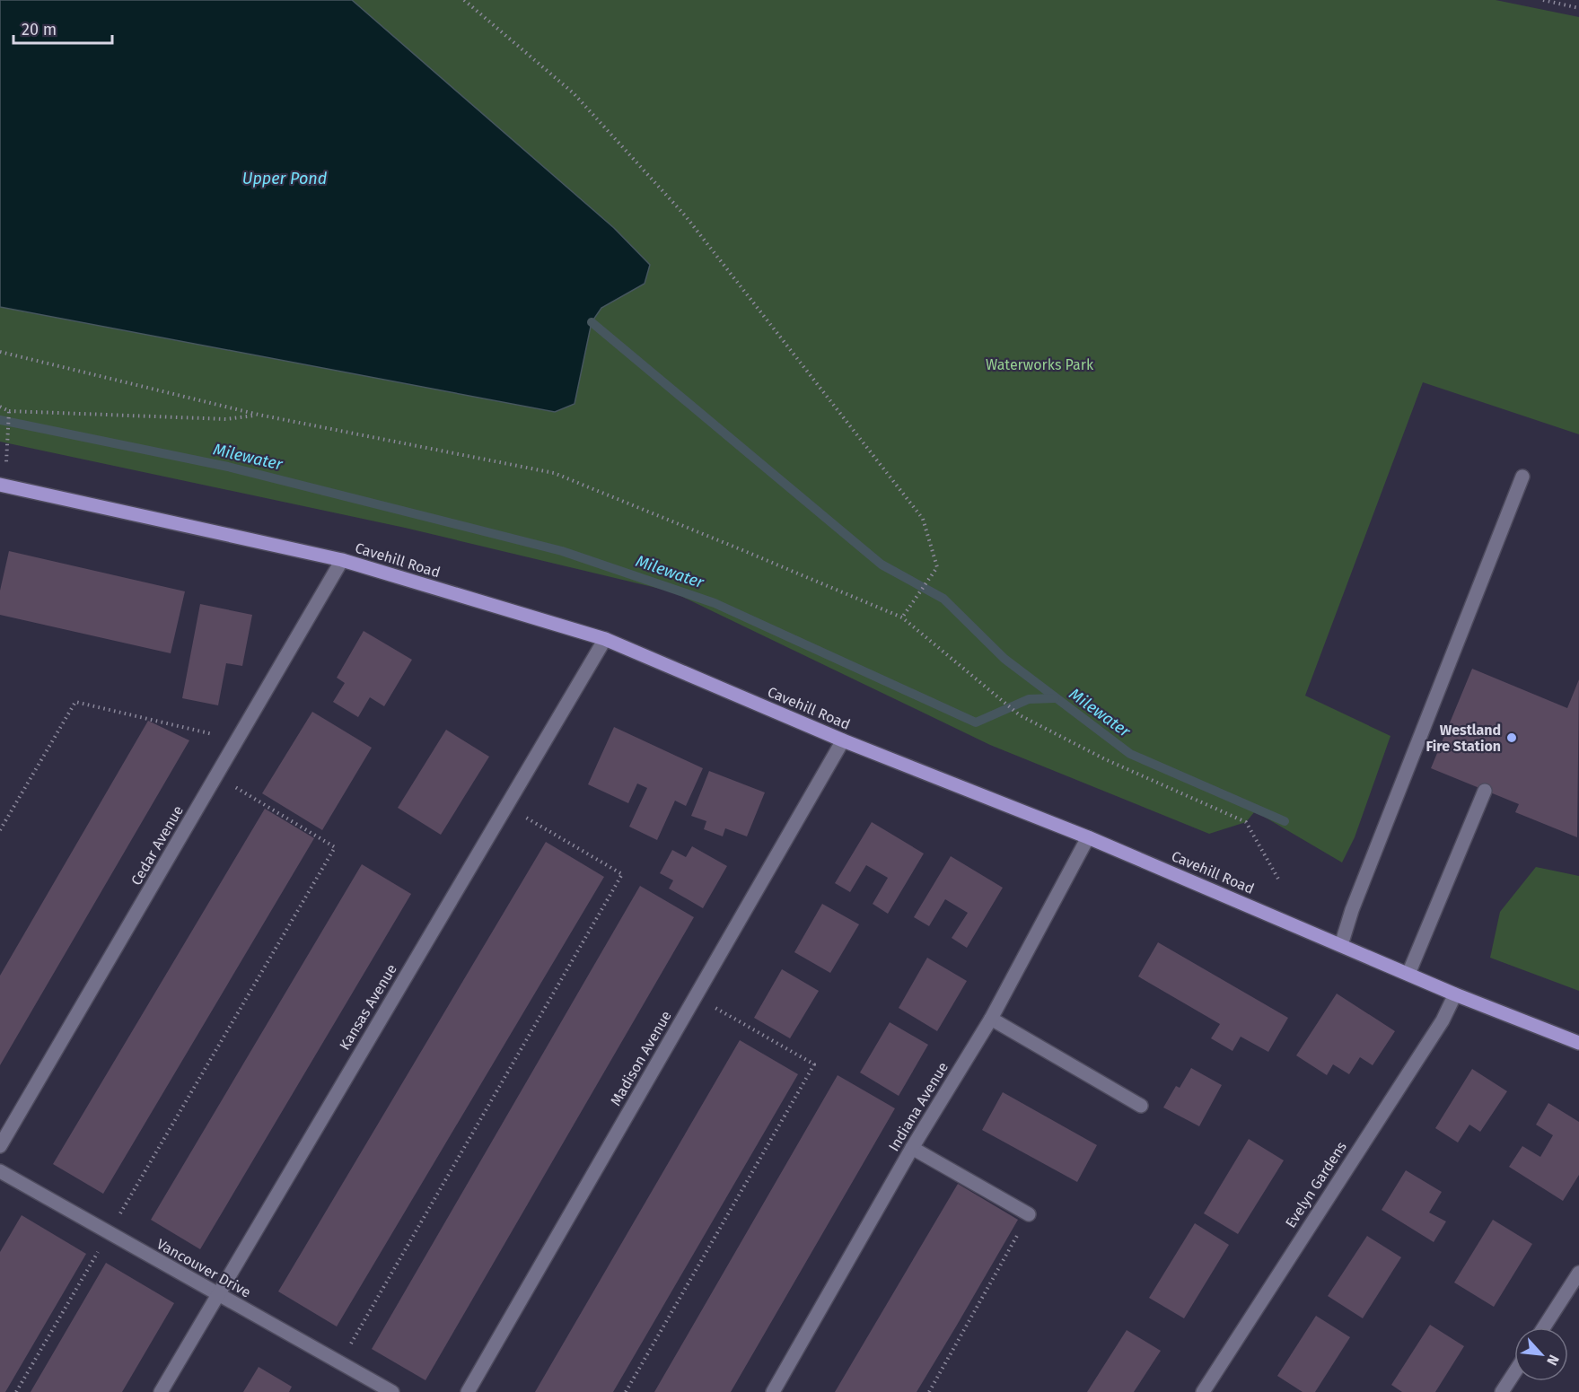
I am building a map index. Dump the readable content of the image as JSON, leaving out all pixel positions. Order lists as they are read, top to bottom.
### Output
{
  "streets": {
    "main road": ["Cavehill Road"],
    "street": [
      "Cedar Avenue",
      "Kansas Avenue",
      "Madison Avenue",
      "Indiana Avenue",
      "Evelyn Gardens",
      "Vancouver Drive"
    ]
  },
  "crossings": [
    ["Cavehill Road", "Cedar Avenue"],
    ["Cavehill Road", "Kansas Avenue"],
    ["Cavehill Road", "Madison Avenue"],
    ["Cavehill Road", "Indiana Avenue"],
    ["Cavehill Road", "Evelyn Gardens"],
    ["Kansas Avenue", "Vancouver Drive"]
  ],
  "water": ["Upper Pond", "Milewater"],
  "parks": ["Waterworks Park"],
  "places": ["Westland Fire Station"],
  "scale_bar": "20 m",
  "north": "bottom right"
}
